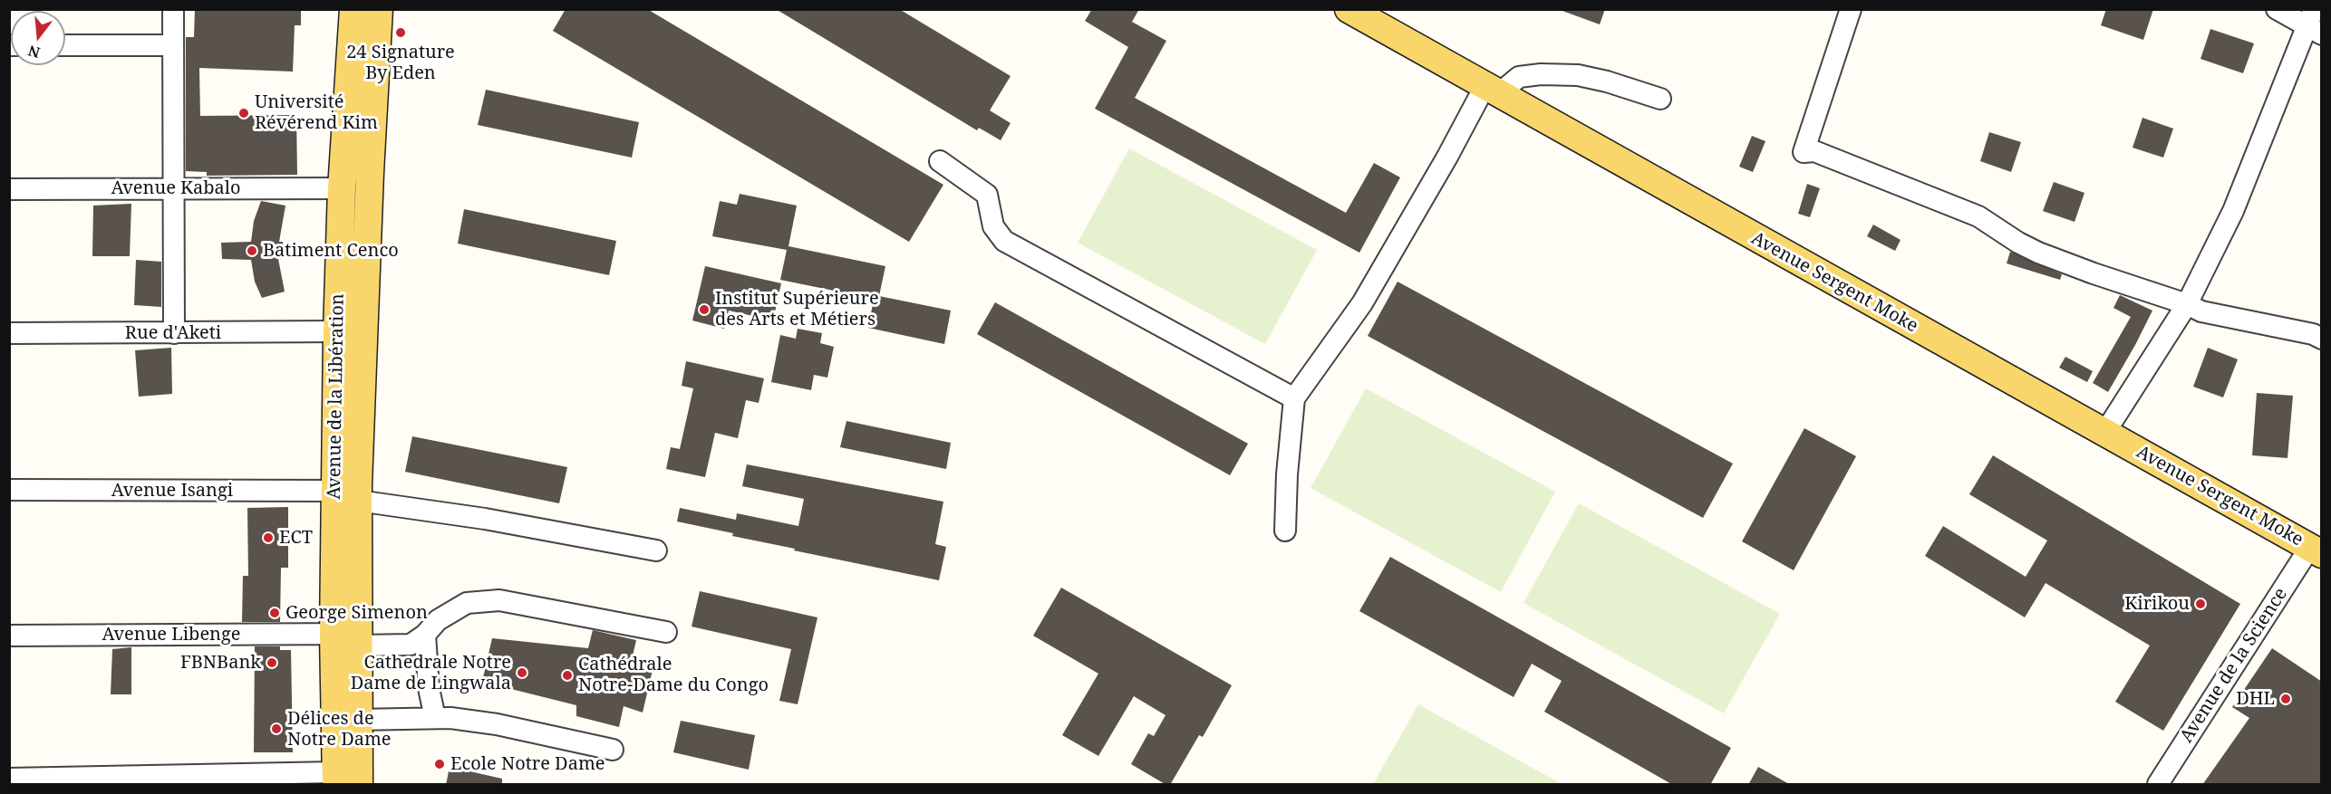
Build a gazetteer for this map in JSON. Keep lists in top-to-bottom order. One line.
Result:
{"streets":{"main road":["Avenue Sergent Moke","Avenue de la Libération"],"street":["Avenue Kabalo","Rue d'Aketi","Avenue Isangi","Avenue Libenge","Avenue de la Science"]},"crossings":[["Avenue Kabalo","Avenue de la Libération"],["Avenue Sergent Moke","Avenue de la Science"],["Rue d'Aketi","Avenue de la Libération"],["Avenue de la Libération","Avenue Isangi"],["Avenue de la Libération","Avenue Libenge"]],"places":["24 Signature By Eden","Université Révérend Kim","Batiment Cenco","Institut Supérieure des Arts et Métiers","ECT","Kirikou","George Simenon","FBNBank","Cathedrale Notre Dame de Lingwala","Cathédrale Notre-Dame du Congo","DHL","Délices de Notre Dame","Ecole Notre Dame"],"north":"bottom"}
